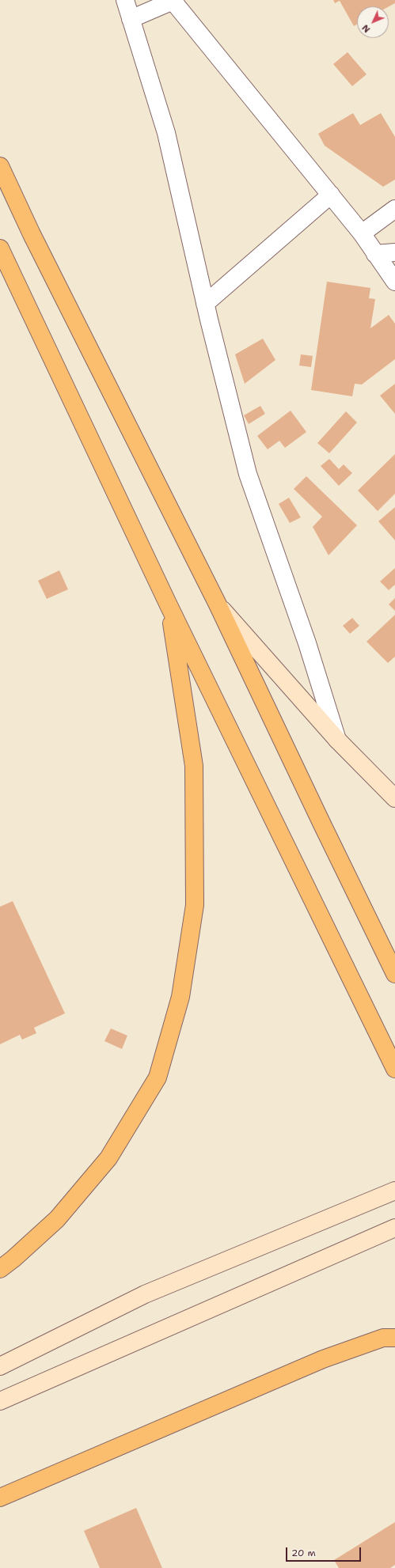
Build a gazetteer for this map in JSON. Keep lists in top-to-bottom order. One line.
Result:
{"scale_bar":"20 m","north":"bottom left"}
